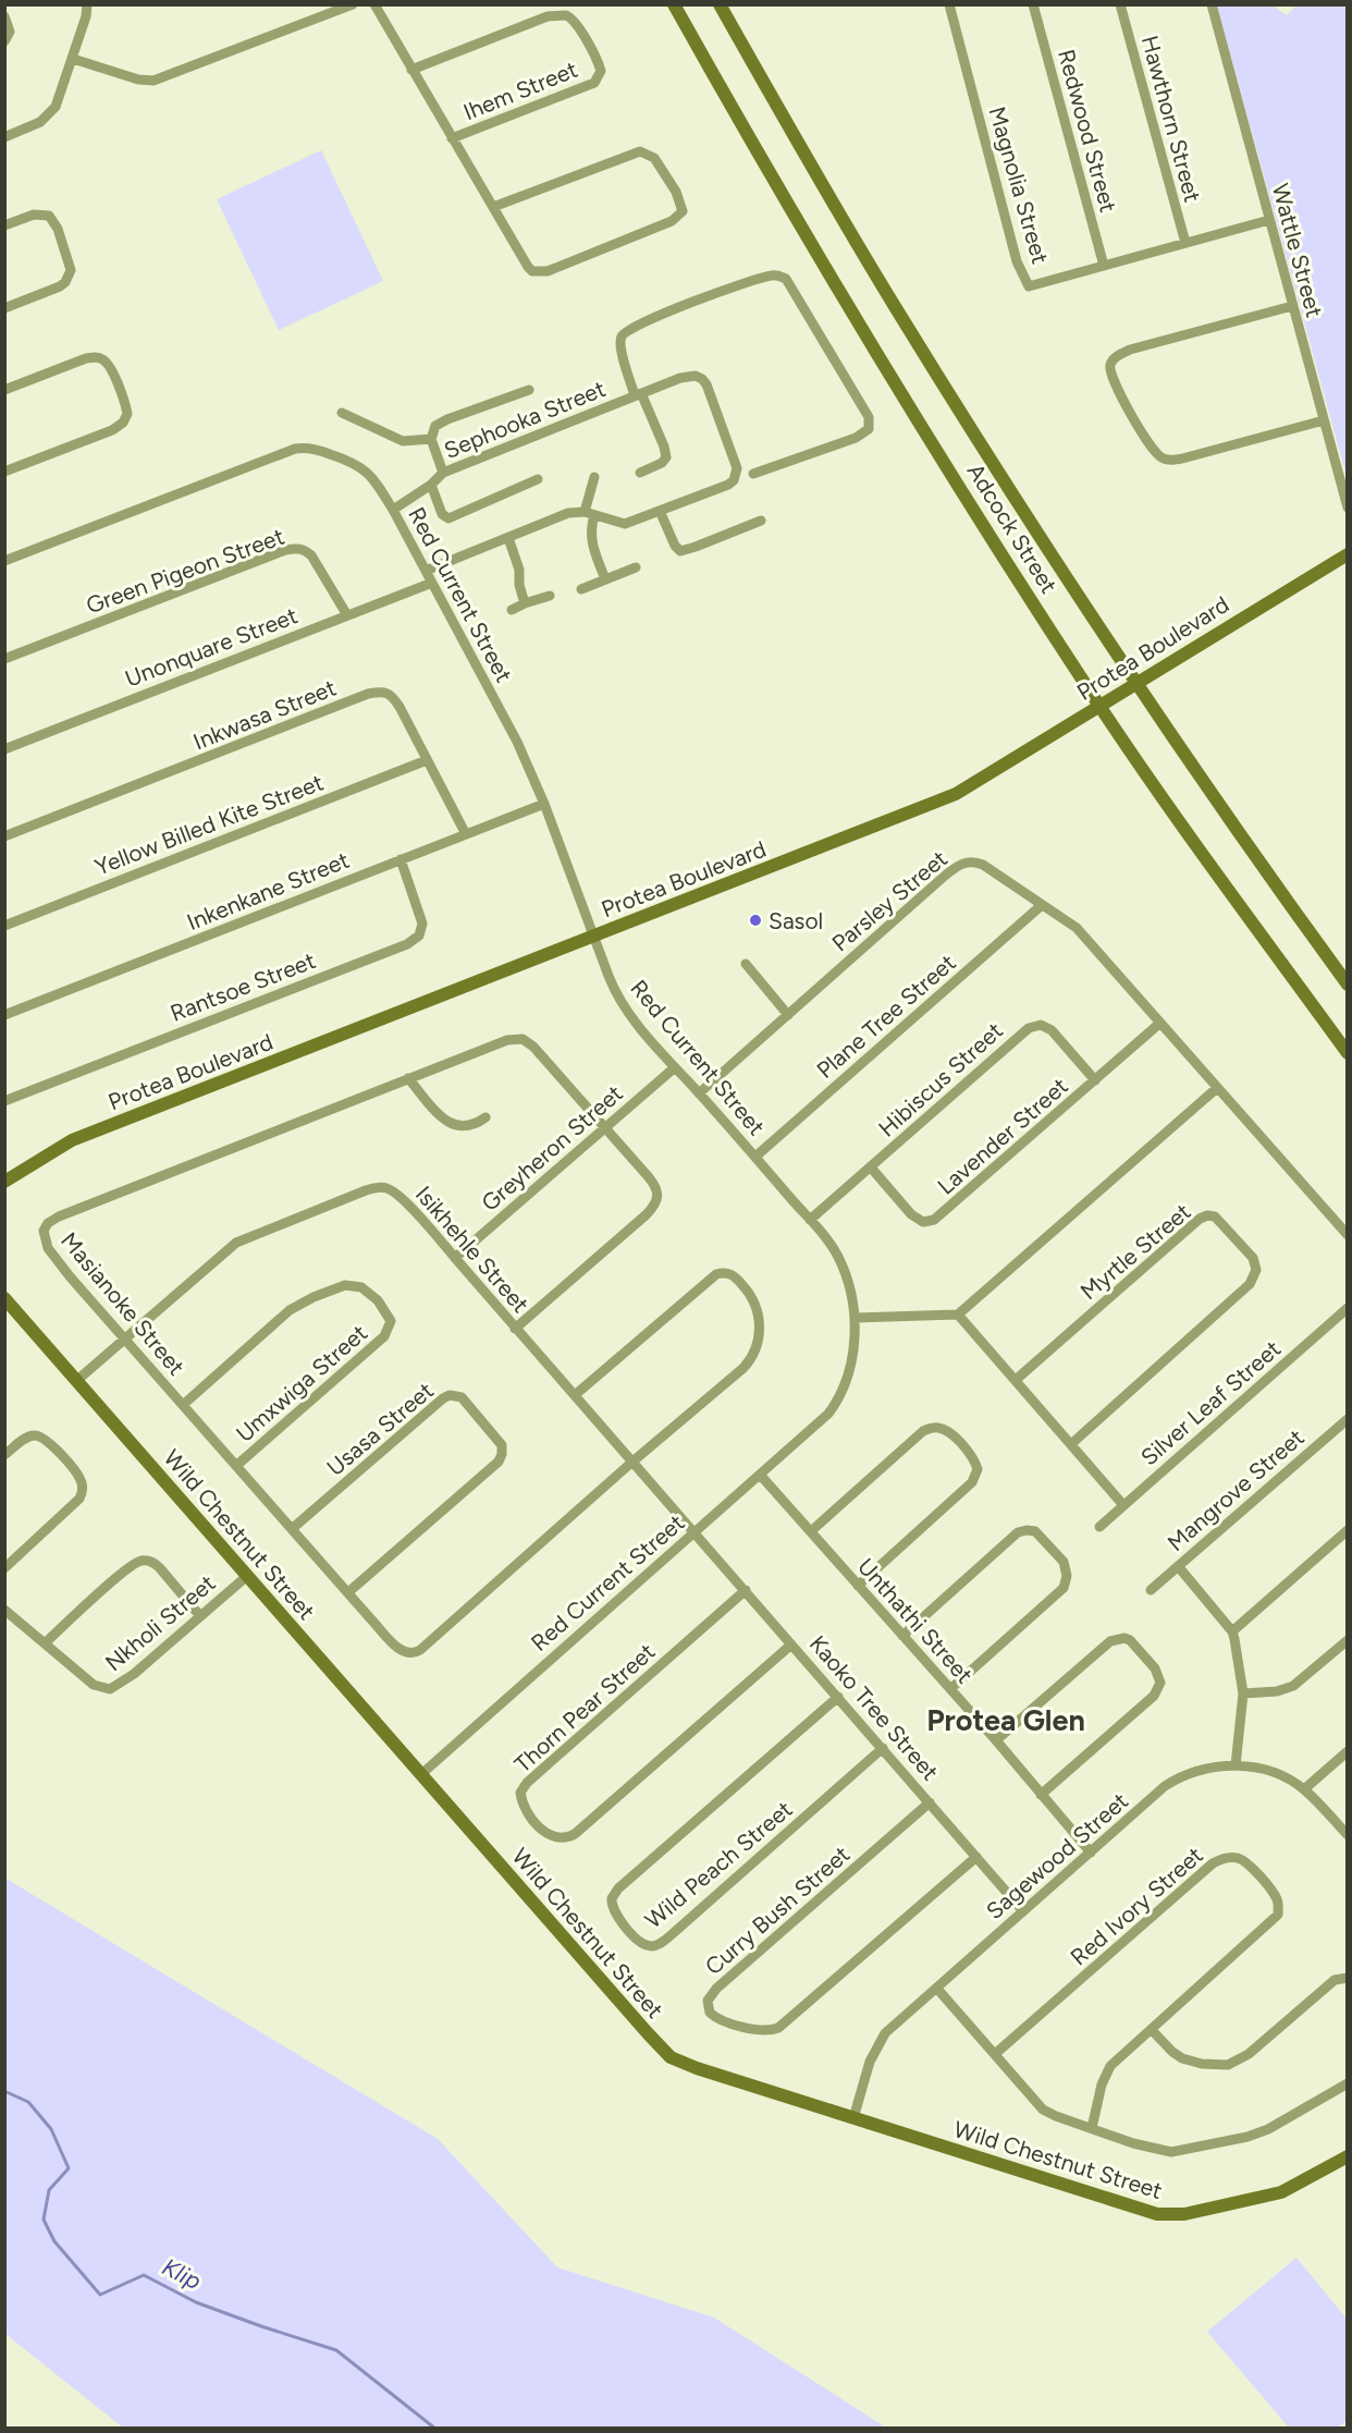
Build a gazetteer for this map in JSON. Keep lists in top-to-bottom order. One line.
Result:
{"streets":{"street":["Ihem Street","Hawthorn Street","Redwood Street","Magnolia Street","Wattle Street","Sephooka Street","Adcock Street","Green Pigeon Street","Red Current Street","Unonquare Street","Protea Boulevard","Inkwasa Street","Yellow Billed Kite Street","Inkenkane Street","Parsley Street","Rantsoe Street","Plane Tree Street","Hibiscus Street","Lavender Street","Greyheron Street","Isikhehle Street","Myrtle Street","Masianoke Street","Umxwiga Street","Silver Leaf Street","Usasa Street","Mangrove Street","Wild Chestnut Street","Unthathi Street","Nkholi Street","Thorn Pear Street","Kaoko Tree Street","Sagewood Street","Wild Peach Street","Red Ivory Street","Curry Bush Street"]},"crossings":[["Hawthorn Street","Magnolia Street"],["Redwood Street","Magnolia Street"],["Magnolia Street","Wattle Street"],["Sephooka Street","Red Current Street"],["Adcock Street","Protea Boulevard"],["Green Pigeon Street","Unonquare Street"],["Red Current Street","Unonquare Street"],["Red Current Street","Protea Boulevard"],["Red Current Street","Inkenkane Street"],["Red Current Street","Parsley Street"],["Red Current Street","Plane Tree Street"],["Red Current Street","Hibiscus Street"],["Red Current Street","Greyheron Street"],["Red Current Street","Isikhehle Street"],["Red Current Street","Wild Chestnut Street"],["Red Current Street","Unthathi Street"],["Red Current Street","Kaoko Tree Street"],["Inkwasa Street","Yellow Billed Kite Street"],["Inkwasa Street","Inkenkane Street"],["Inkenkane Street","Rantsoe Street"],["Parsley Street","Plane Tree Street"],["Parsley Street","Lavender Street"],["Hibiscus Street","Lavender Street"],["Greyheron Street","Isikhehle Street"],["Greyheron Street","Masianoke Street"],["Isikhehle Street","Masianoke Street"],["Isikhehle Street","Wild Chestnut Street"],["Isikhehle Street","Kaoko Tree Street"],["Masianoke Street","Umxwiga Street"],["Masianoke Street","Usasa Street"],["Wild Chestnut Street","Nkholi Street"],["Wild Chestnut Street","Sagewood Street"],["Unthathi Street","Sagewood Street"],["Thorn Pear Street","Kaoko Tree Street"],["Kaoko Tree Street","Sagewood Street"],["Kaoko Tree Street","Wild Peach Street"],["Kaoko Tree Street","Curry Bush Street"]],"districts":["Protea Glen"],"water":["Klip"],"places":["Sasol"]}
